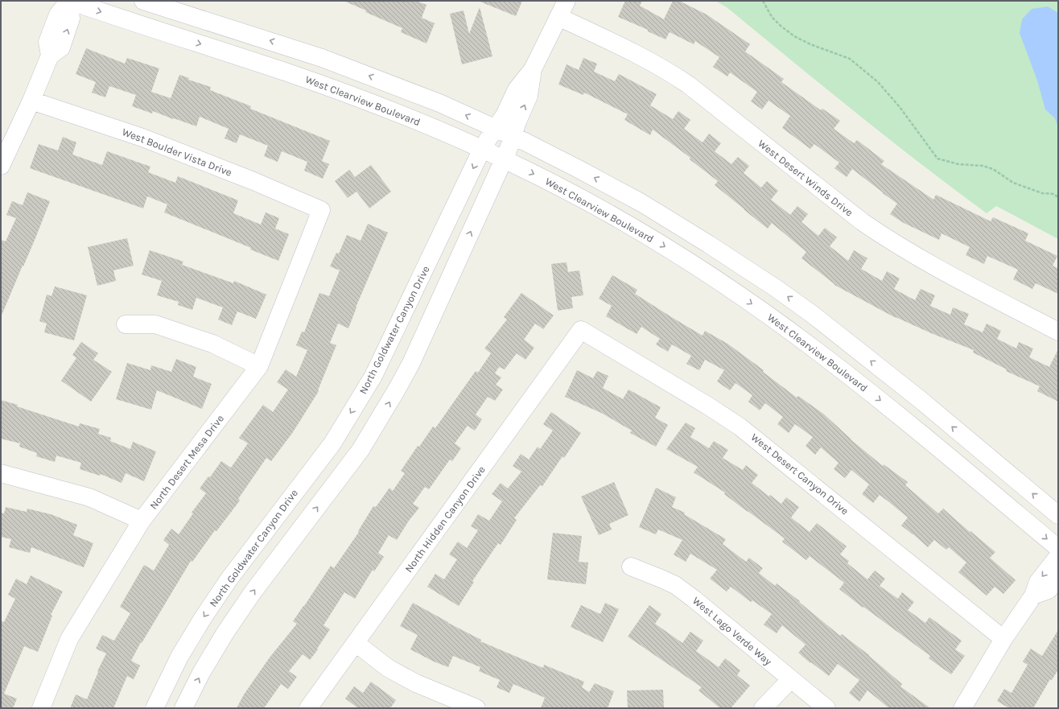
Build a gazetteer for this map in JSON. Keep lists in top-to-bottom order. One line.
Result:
{"streets":{"street":["West Clearview Boulevard","West Boulder Vista Drive","West Desert Winds Drive","North Goldwater Canyon Drive","North Desert Mesa Drive","West Desert Canyon Drive","North Hidden Canyon Drive","West Lago Verde Way"]},"crossings":[["West Clearview Boulevard","North Goldwater Canyon Drive"],["West Boulder Vista Drive","North Desert Mesa Drive"],["West Desert Winds Drive","North Goldwater Canyon Drive"],["West Desert Canyon Drive","North Hidden Canyon Drive"]]}
